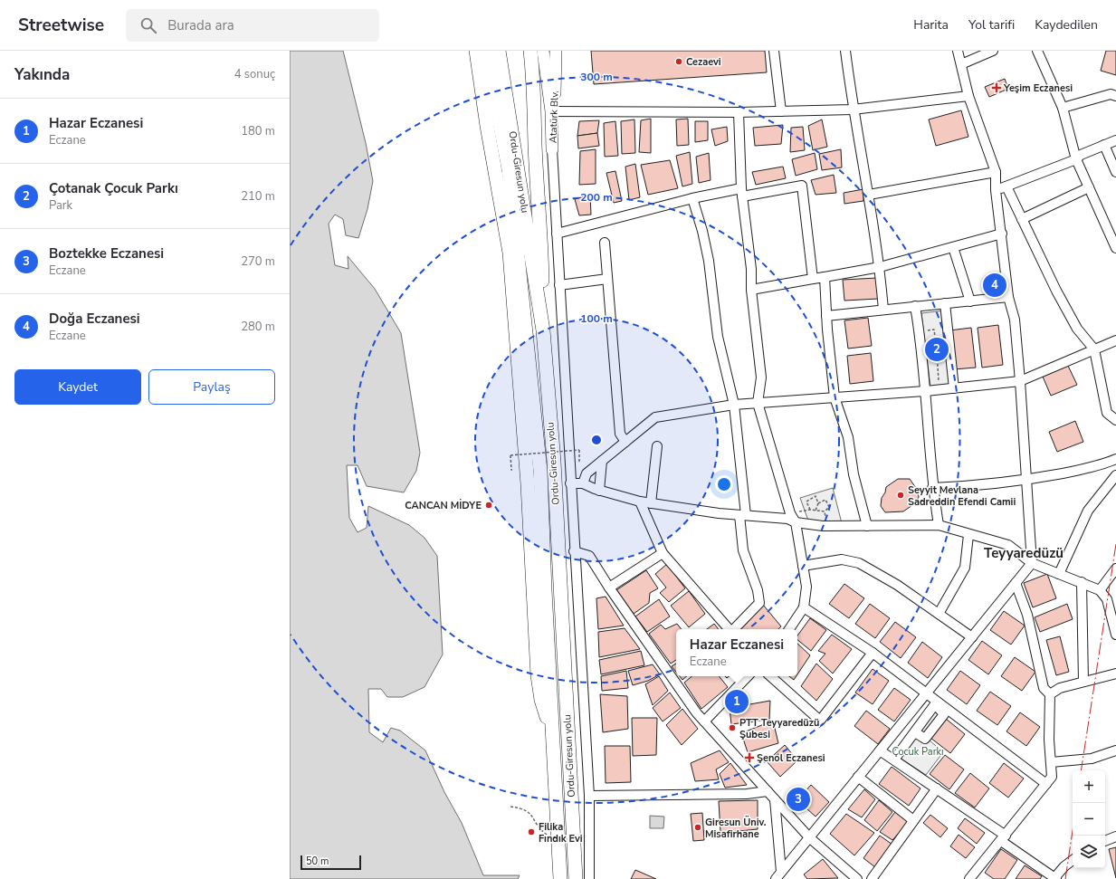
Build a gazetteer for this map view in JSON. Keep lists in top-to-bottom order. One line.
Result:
{"streets":{"highway":["Ordu-Giresun yolu"],"main road":["Atatürk Blv."]},"districts":["Teyyaredüzü"],"parks":["Çocuk Parkı"],"places":{"other":["Cezaevi","Seyyit Mevlana Sadreddin Efendi Camii","CANCAN MİDYE","PTT Teyyaredüzü Şubesi","Giresun Üniv. Misafirhane","Filika Fındık Evi"],"health":["Yeşim Eczanesi","Şenol Eczanesi"]},"scale_bar":"50 m","page":{"header":"Streetwise","search":"Burada ara","nav":["Harita","Yol tarifi","Kaydedilen"],"heading":["Yakında","4 sonuç"],"list":[{"mark":"1","name":"Hazar Eczanesi","note":"Eczane","value":"180 m"},{"mark":"2","name":"Çotanak Çocuk Parkı","note":"Park","value":"210 m"},{"mark":"3","name":"Boztekke Eczanesi","note":"Eczane","value":"270 m"},{"mark":"4","name":"Doğa Eczanesi","note":"Eczane","value":"280 m"}],"pins":["4","2","1","3"],"buttons":["Kaydet","Paylaş"],"popup":["Hazar Eczanesi","Eczane"],"map_buttons":["+","−"],"scale":"50 m"},"rings":["300 m","200 m","100 m"]}
